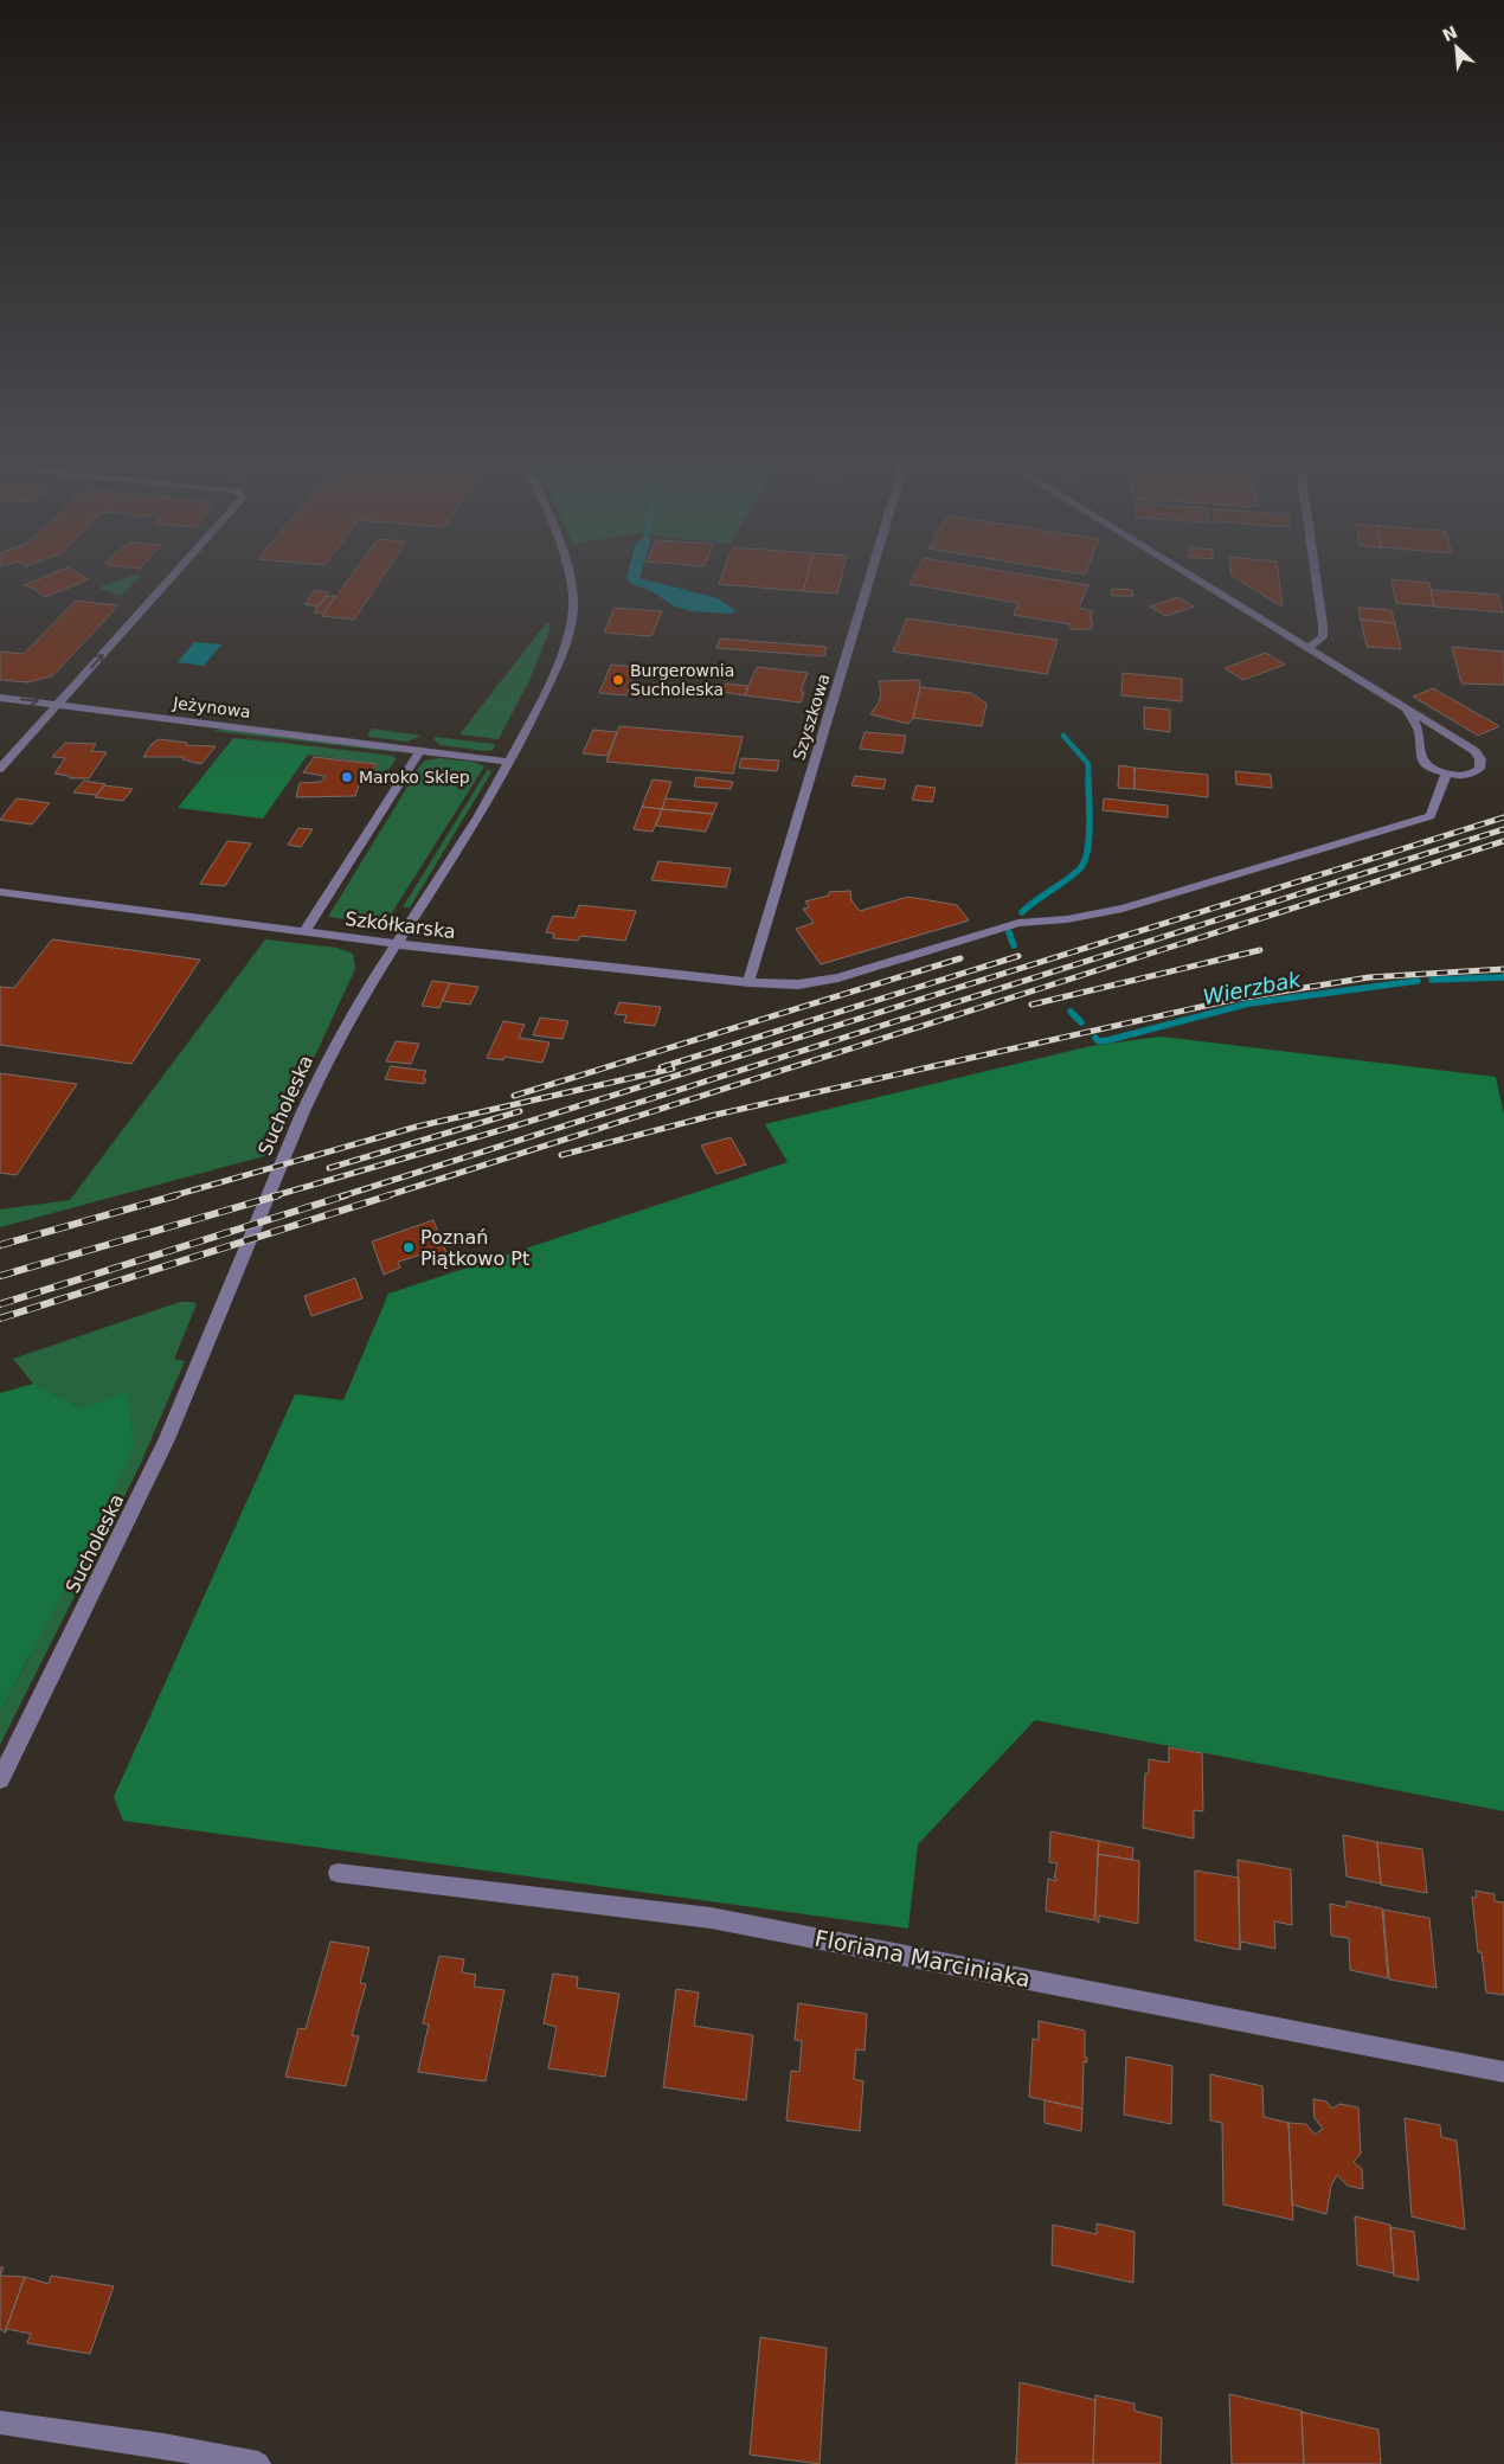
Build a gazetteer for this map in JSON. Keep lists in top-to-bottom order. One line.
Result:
{"streets":{"street":["Jeżynowa","Szyszkowa","Szkółkarska","Sucholeska","Floriana Marciniaka"]},"crossings":[["Jeżynowa","Sucholeska"],["Szyszkowa","Szkółkarska"],["Szkółkarska","Sucholeska"]],"water":["Wierzbak"],"places":["Burgerownia Sucholeska","Maroko Sklep","Poznań Piątkowo Pt"],"north":"top left"}
